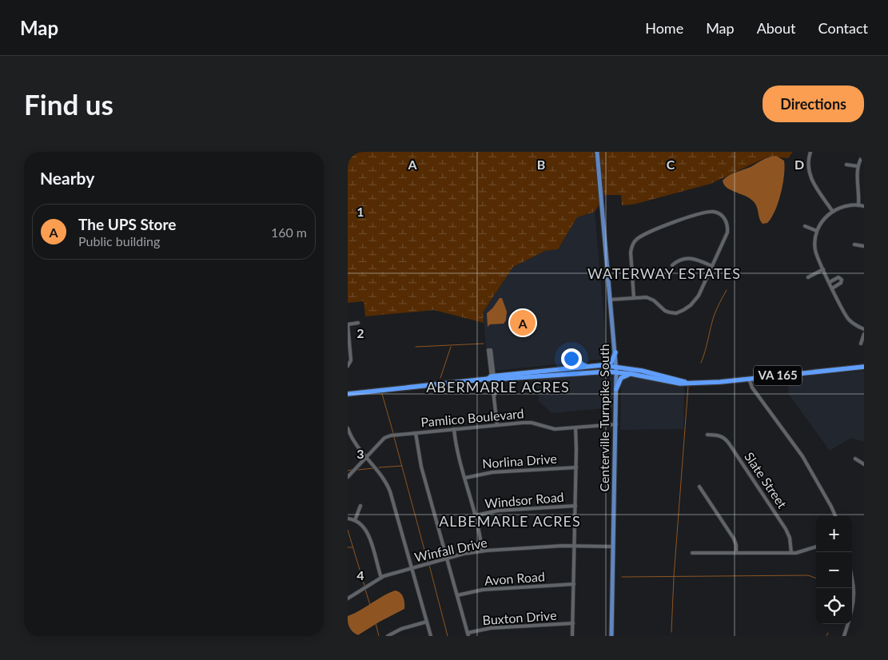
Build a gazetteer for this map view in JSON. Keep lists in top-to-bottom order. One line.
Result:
{"streets":{"highway":["VA 165"],"main road":["Centerville Turnpike South"],"street":["Pamlico Boulevard","Norlina Drive","Slate Street","Windsor Road","Winfall Drive","Avon Road","Buxton Drive"]},"crossings":[["VA 165","Centerville Turnpike South"],["Pamlico Boulevard","Centerville Turnpike South"],["Centerville Turnpike South","Winfall Drive"]],"districts":["WATERWAY ESTATES","ABERMARLE ACRES","ALBEMARLE ACRES"],"page":{"header":"Map","nav":["Home","Map","About","Contact"],"buttons":"Directions","title":"Find us","heading":"Nearby","list":[{"mark":"A","name":"The UPS Store","note":"Public building","value":"160 m"}],"pins":"A","map_buttons":["+","−"]},"grid":{"columns":["A","B","C","D"],"rows":["1","2","3","4"]}}
